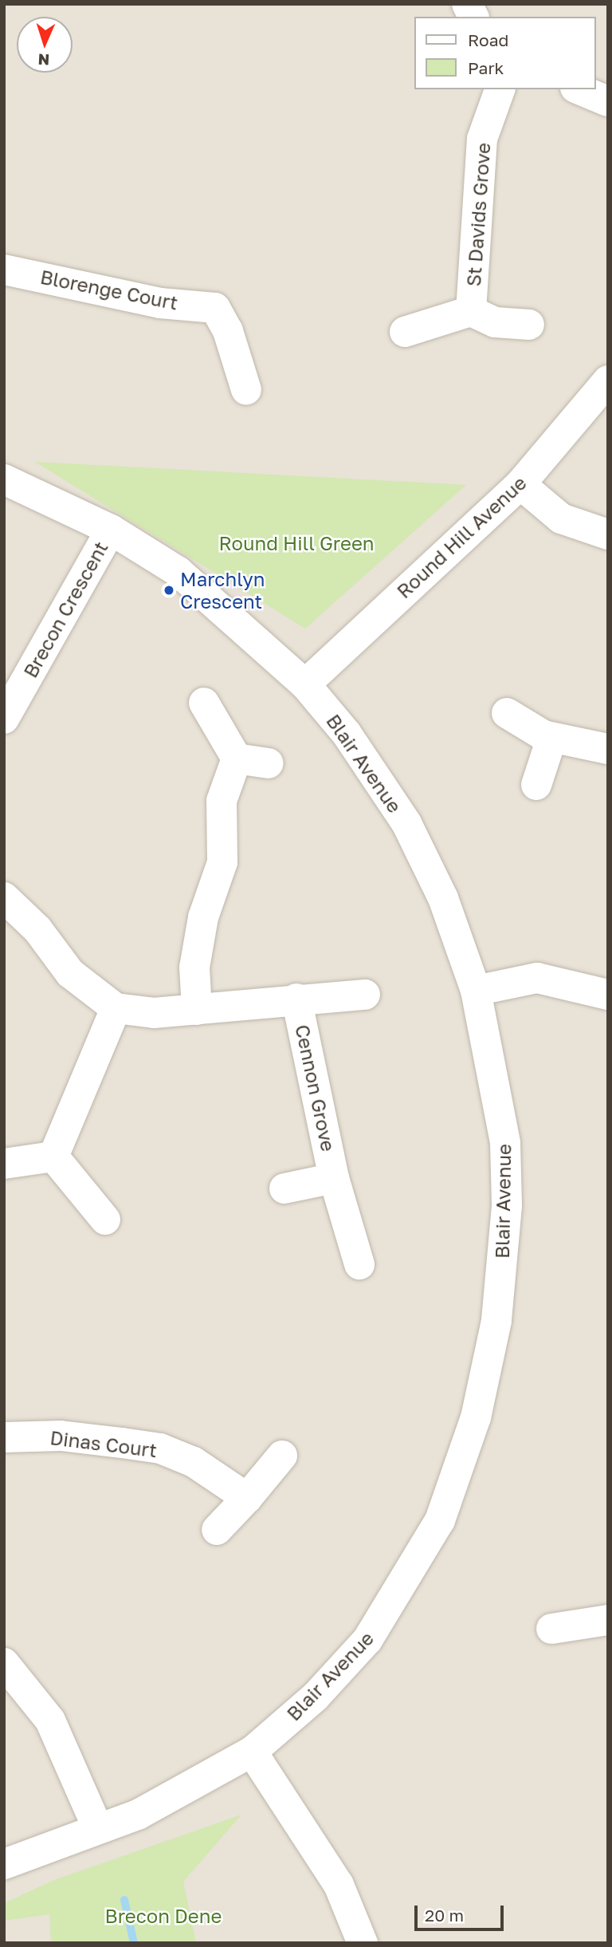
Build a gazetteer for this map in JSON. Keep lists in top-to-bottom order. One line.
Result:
{"streets":{"street":["St Davids Grove","Blorenge Court","Round Hill Avenue","Brecon Crescent","Blair Avenue","Cennon Grove","Dinas Court"]},"crossings":[["Round Hill Avenue","Blair Avenue"],["Brecon Crescent","Blair Avenue"]],"parks":["Round Hill Green","Brecon Dene"],"places":["Marchlyn Crescent"],"legend":["Road","Park"],"scale_bar":"20 m","north":"bottom"}
